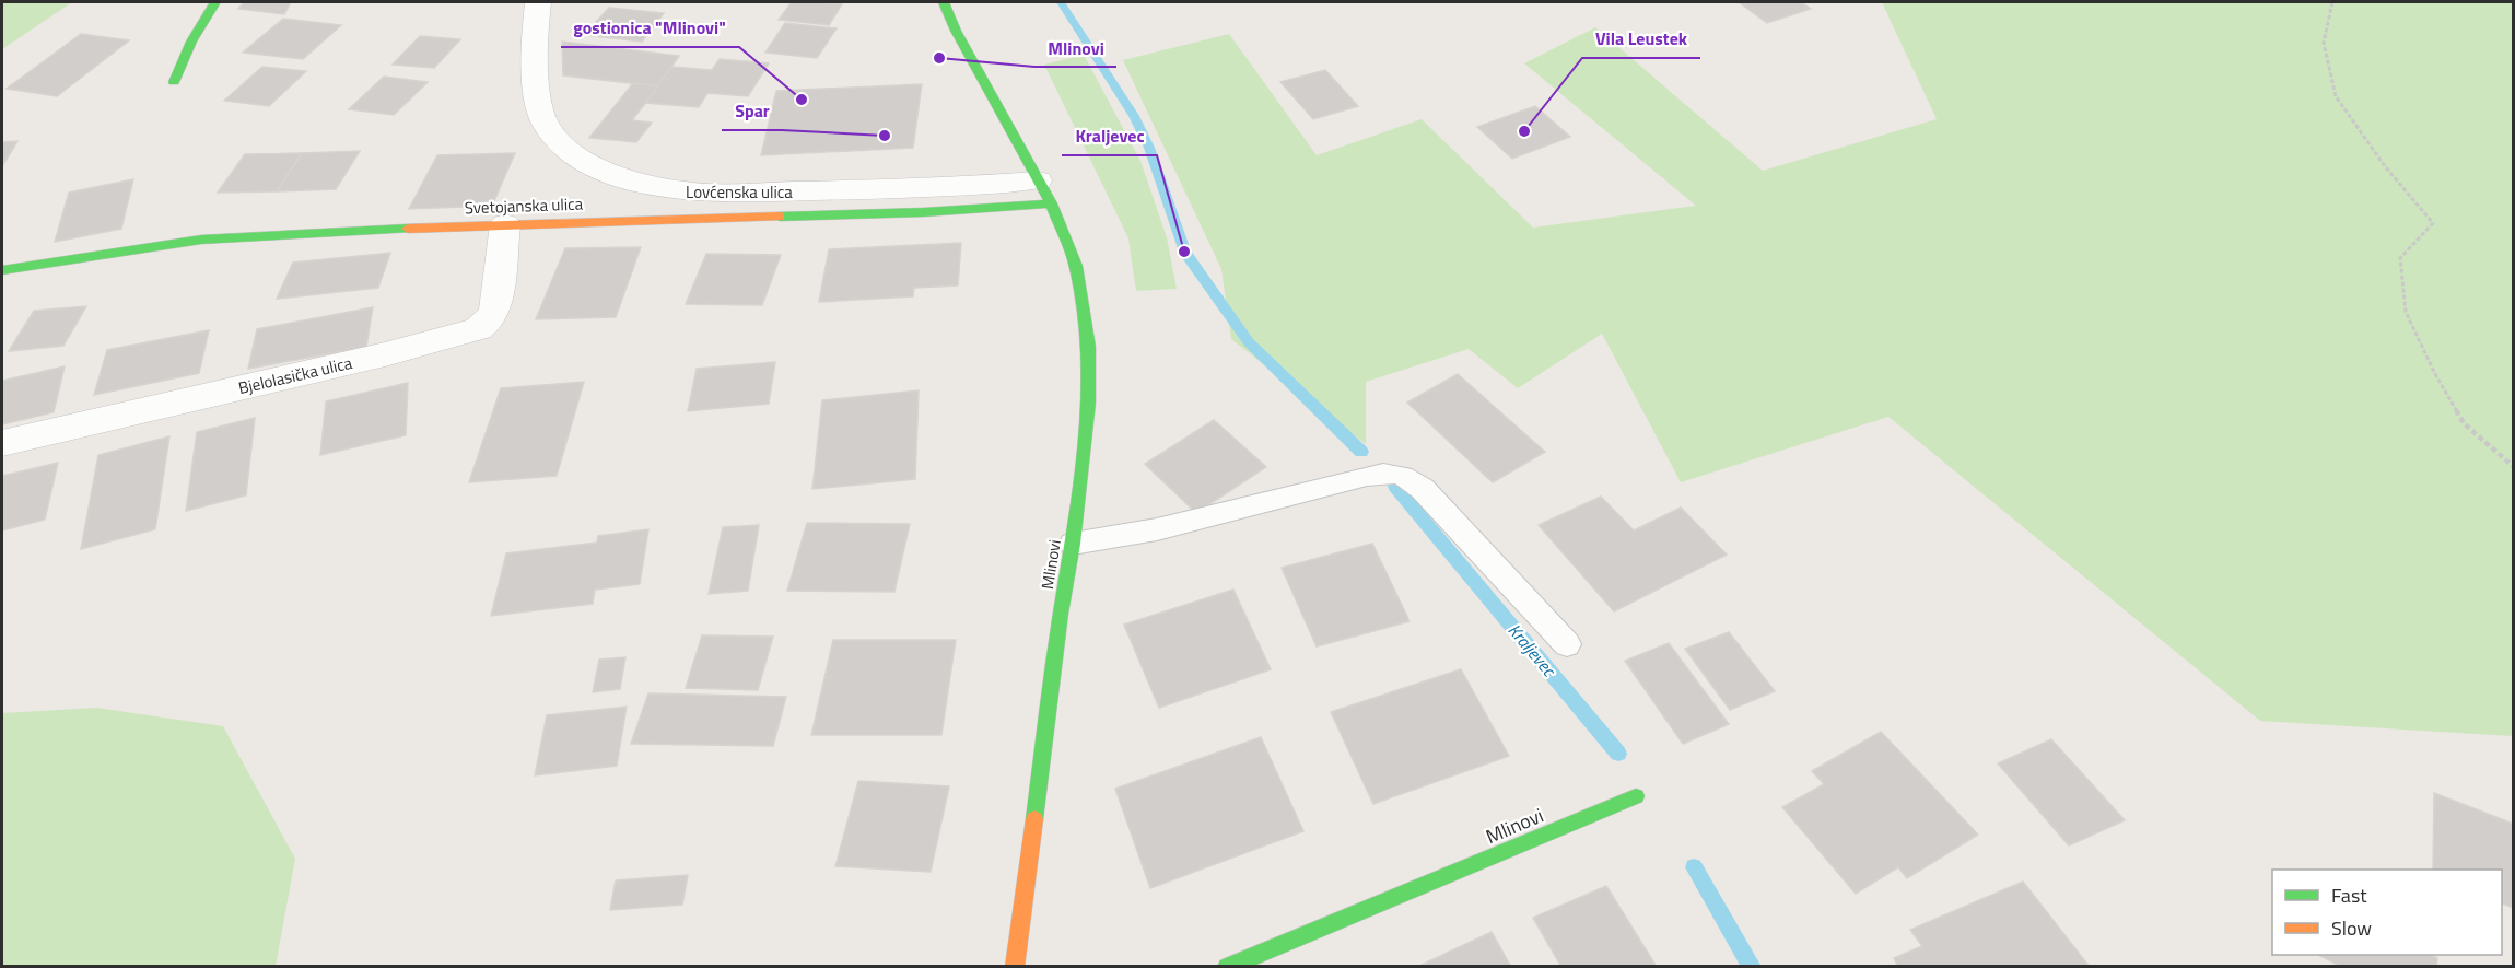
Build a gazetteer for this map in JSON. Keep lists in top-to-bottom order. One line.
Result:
{"streets":{"street":["Lovćenska ulica","Svetojanska ulica","Bjelolasička ulica","Mlinovi"]},"crossings":[["Lovćenska ulica","Svetojanska ulica"],["Lovćenska ulica","Mlinovi"],["Svetojanska ulica","Bjelolasička ulica"],["Svetojanska ulica","Mlinovi"]],"water":["Kraljevec"],"places":["Mlinovi","gostionica \"Mlinovi\"","Vila Leustek","Spar","Kraljevec"],"legend":["Fast","Slow"]}
